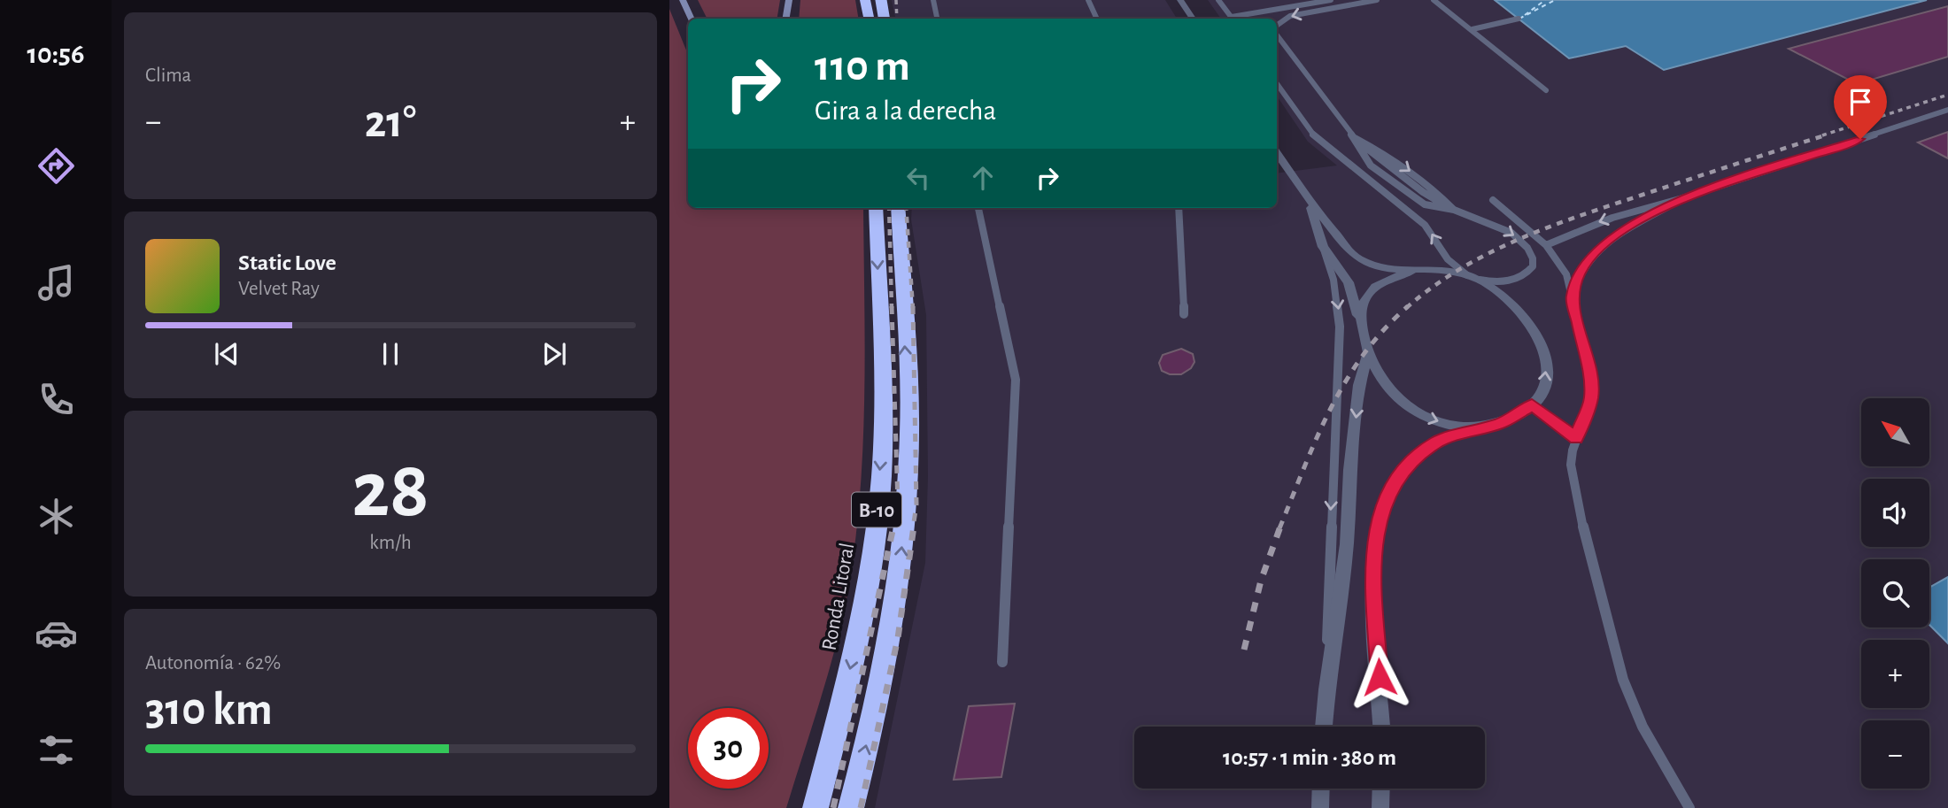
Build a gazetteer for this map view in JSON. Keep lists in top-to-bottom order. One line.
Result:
{"streets":{"highway":["B-10","Ronda Litoral"]},"north":"top left","page":{"tabs":"10:56","tile":["Clima",["28","km/h"],["Autonomía · 62%","310 km"]],"turn":["110 m","Gira a la derecha"],"heat":["−","21°","+"],"song":["Static Love","Velvet Ray"],"map_buttons":["+","−"],"limit":"30","trip":"10:57 · 1 min · 380 m"}}
